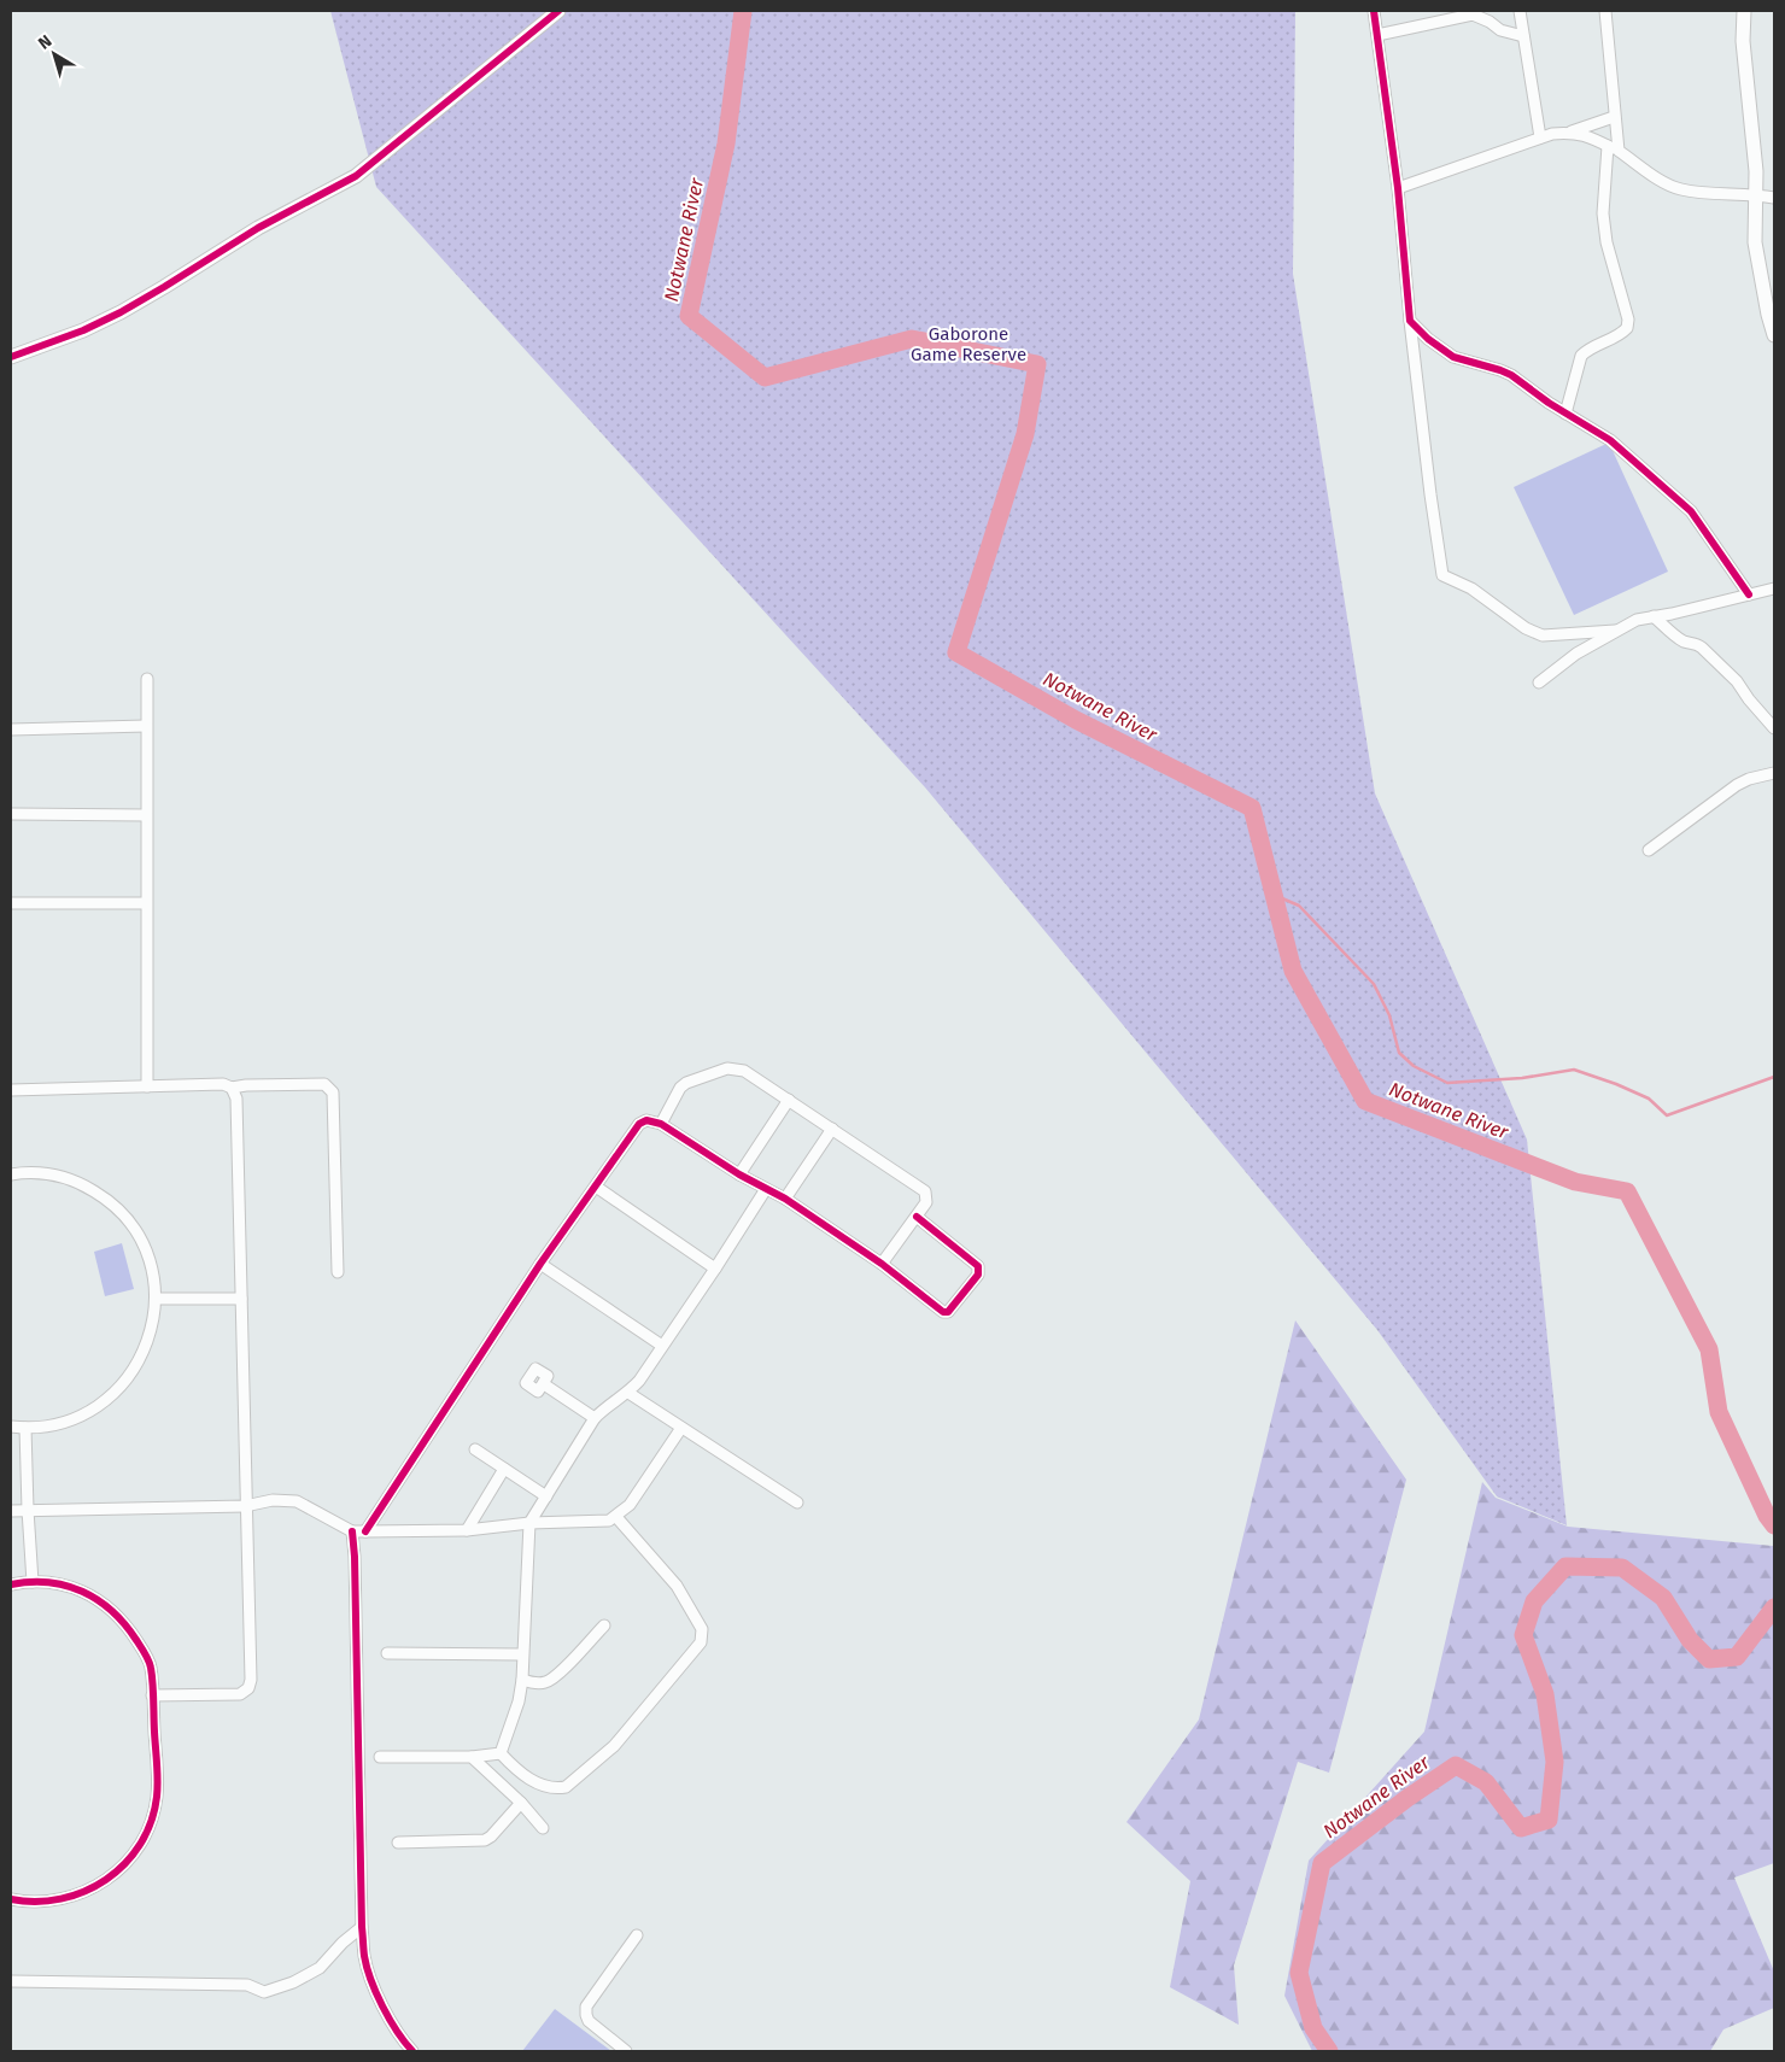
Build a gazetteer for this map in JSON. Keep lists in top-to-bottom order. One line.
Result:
{"water":["Notwane River"],"parks":["Gaborone Game Reserve"],"north":"top left"}
